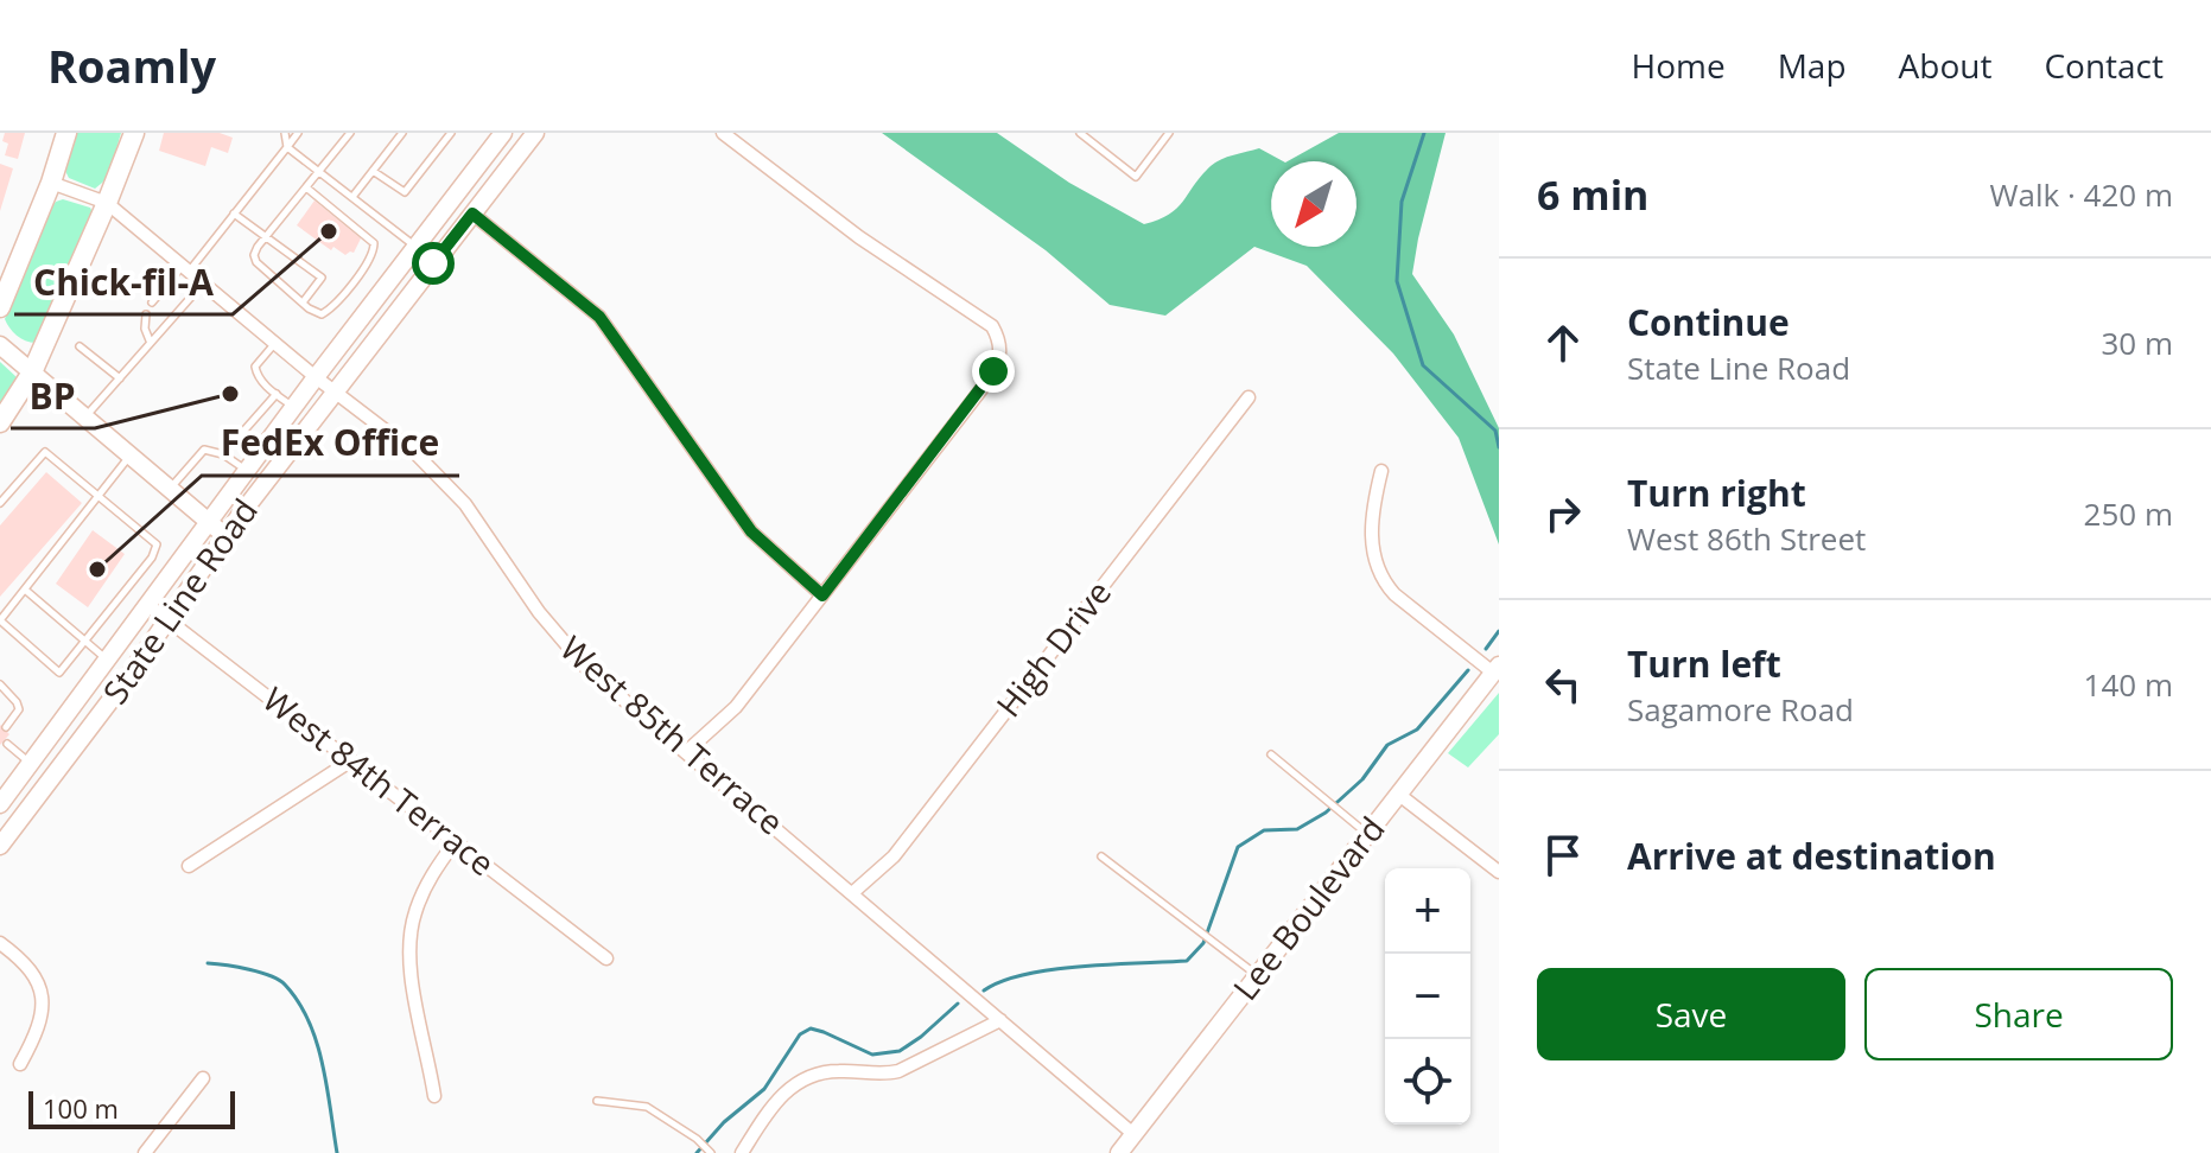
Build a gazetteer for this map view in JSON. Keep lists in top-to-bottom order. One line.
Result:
{"streets":{"main road":["State Line Road","Lee Boulevard"],"street":["High Drive","West 85th Terrace","West 84th Terrace"]},"crossings":[["State Line Road","West 85th Terrace"],["State Line Road","West 84th Terrace"],["High Drive","West 85th Terrace"],["West 85th Terrace","Lee Boulevard"]],"places":["Chick-fil-A","BP","FedEx Office"],"scale_bar":"100 m","north":"bottom left","page":{"header":"Roamly","nav":["Home","Map","About","Contact"],"heading":["6 min","Walk · 420 m"],"list":[["Continue","State Line Road","30 m"],["Turn right","West 86th Street","250 m"],["Turn left","Sagamore Road","140 m"],"Arrive at destination"],"map_buttons":["+","−"],"buttons":["Save","Share"],"scale":"100 m"}}
